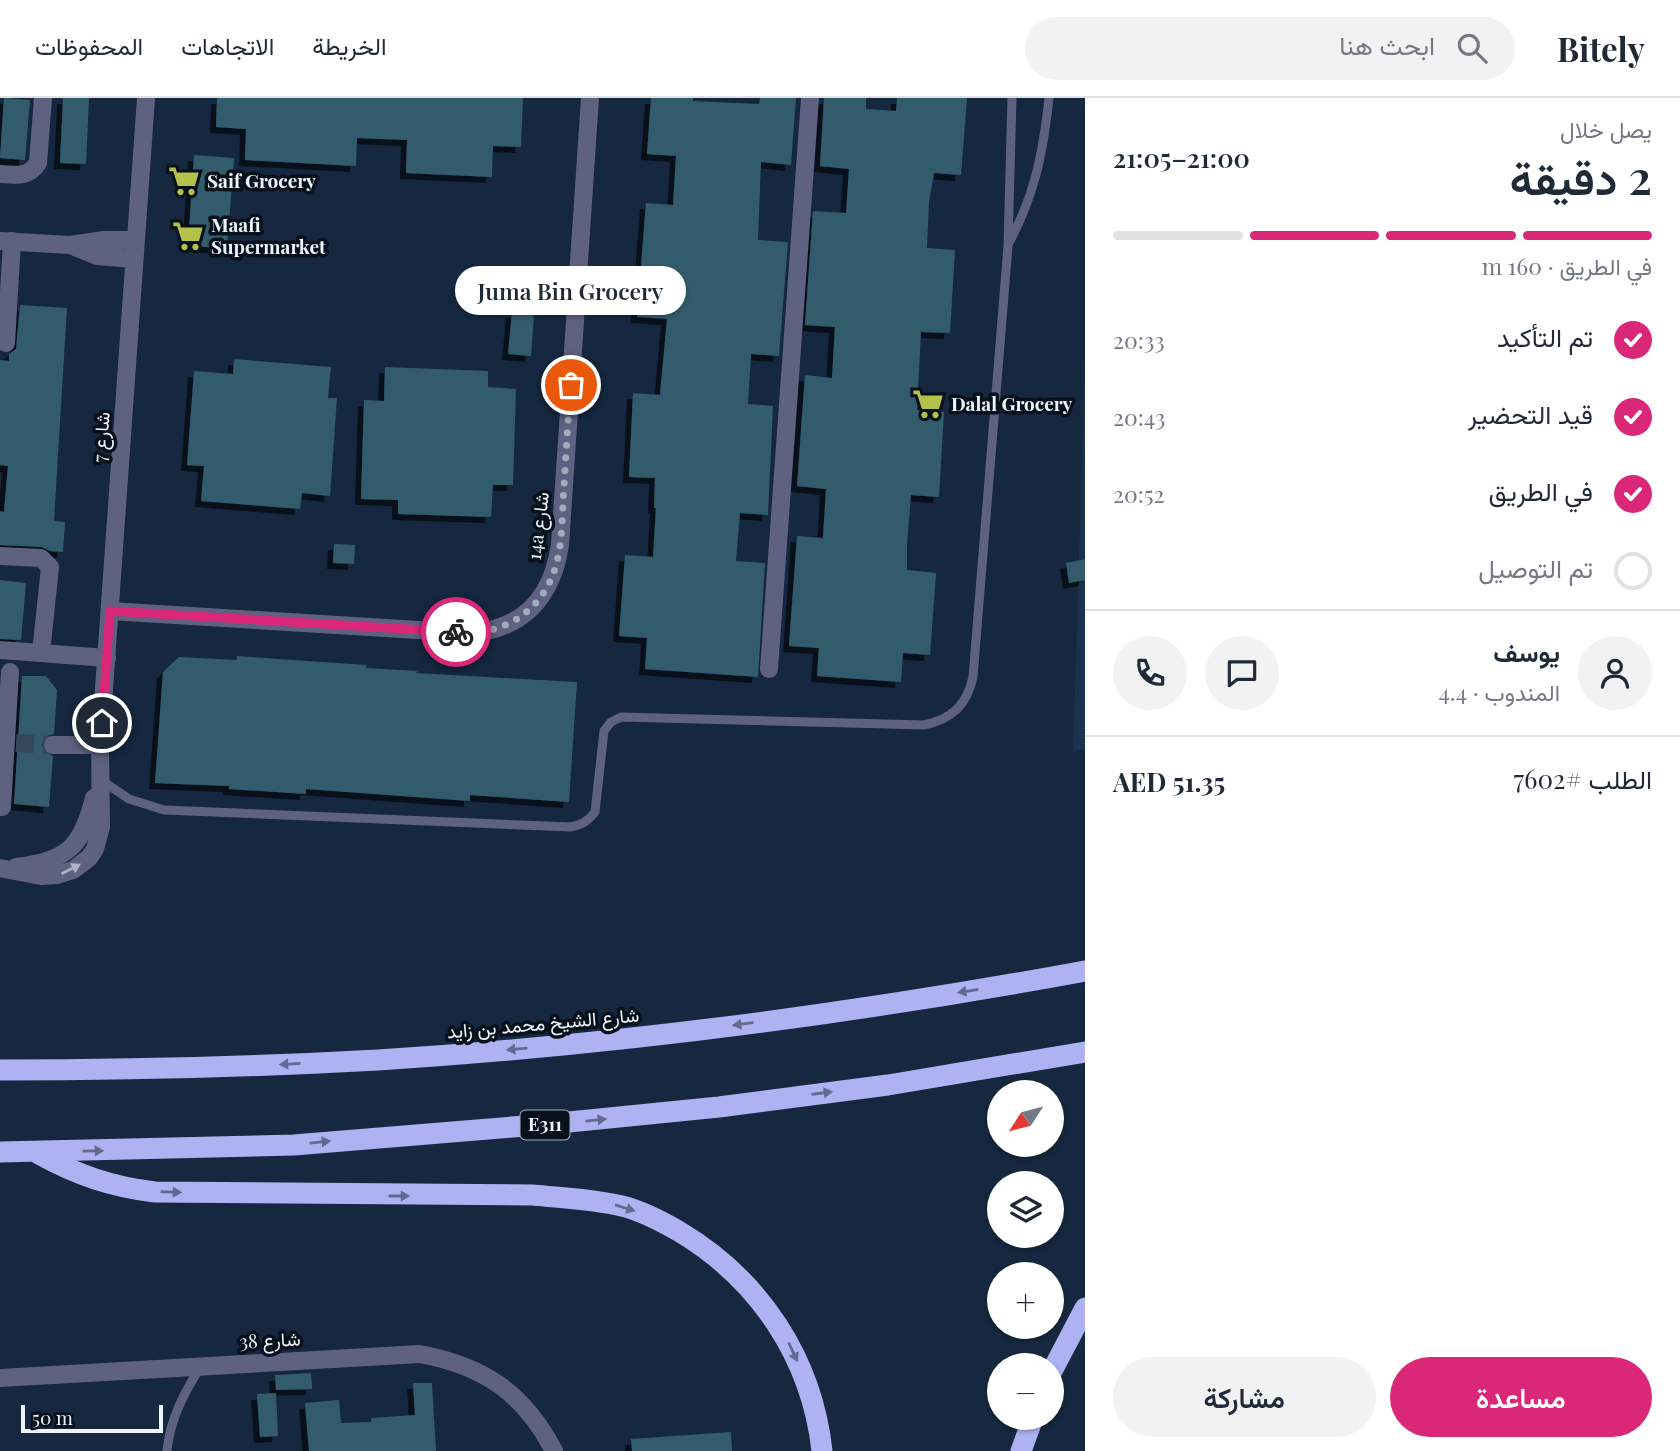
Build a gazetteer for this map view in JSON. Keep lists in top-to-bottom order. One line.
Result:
{"streets":{"highway":["شارع الشيخ محمد بن زايد","E311"],"street":["شارع 7","14a شارع","شارع 38"]},"crossings":[["شارع 7","14a شارع"]],"places":{"supermarket":["Saif Grocery","Maafi Supermarket","Dalal Grocery"],"other":["Juma Bin Grocery"]},"scale_bar":"50 m","north":"bottom left","page":{"header":"Bitely","search":"ابحث هنا","nav":["الخريطة","الاتجاهات","المحفوظات"],"heading":["2 دقيقة","يصل خلال","21:00–21:05"],"panel":["يوسف","المندوب · 4.4","الطلب #7602","AED 51.35"],"bar":"في الطريق · 160 m","bubble":"Juma Bin Grocery","list":[["تم التأكيد","20:33"],["قيد التحضير","20:43"],["في الطريق","20:52"],"تم التوصيل"],"map_buttons":["+","−"],"buttons":["مساعدة","مشاركة"],"scale":"50 m"}}
